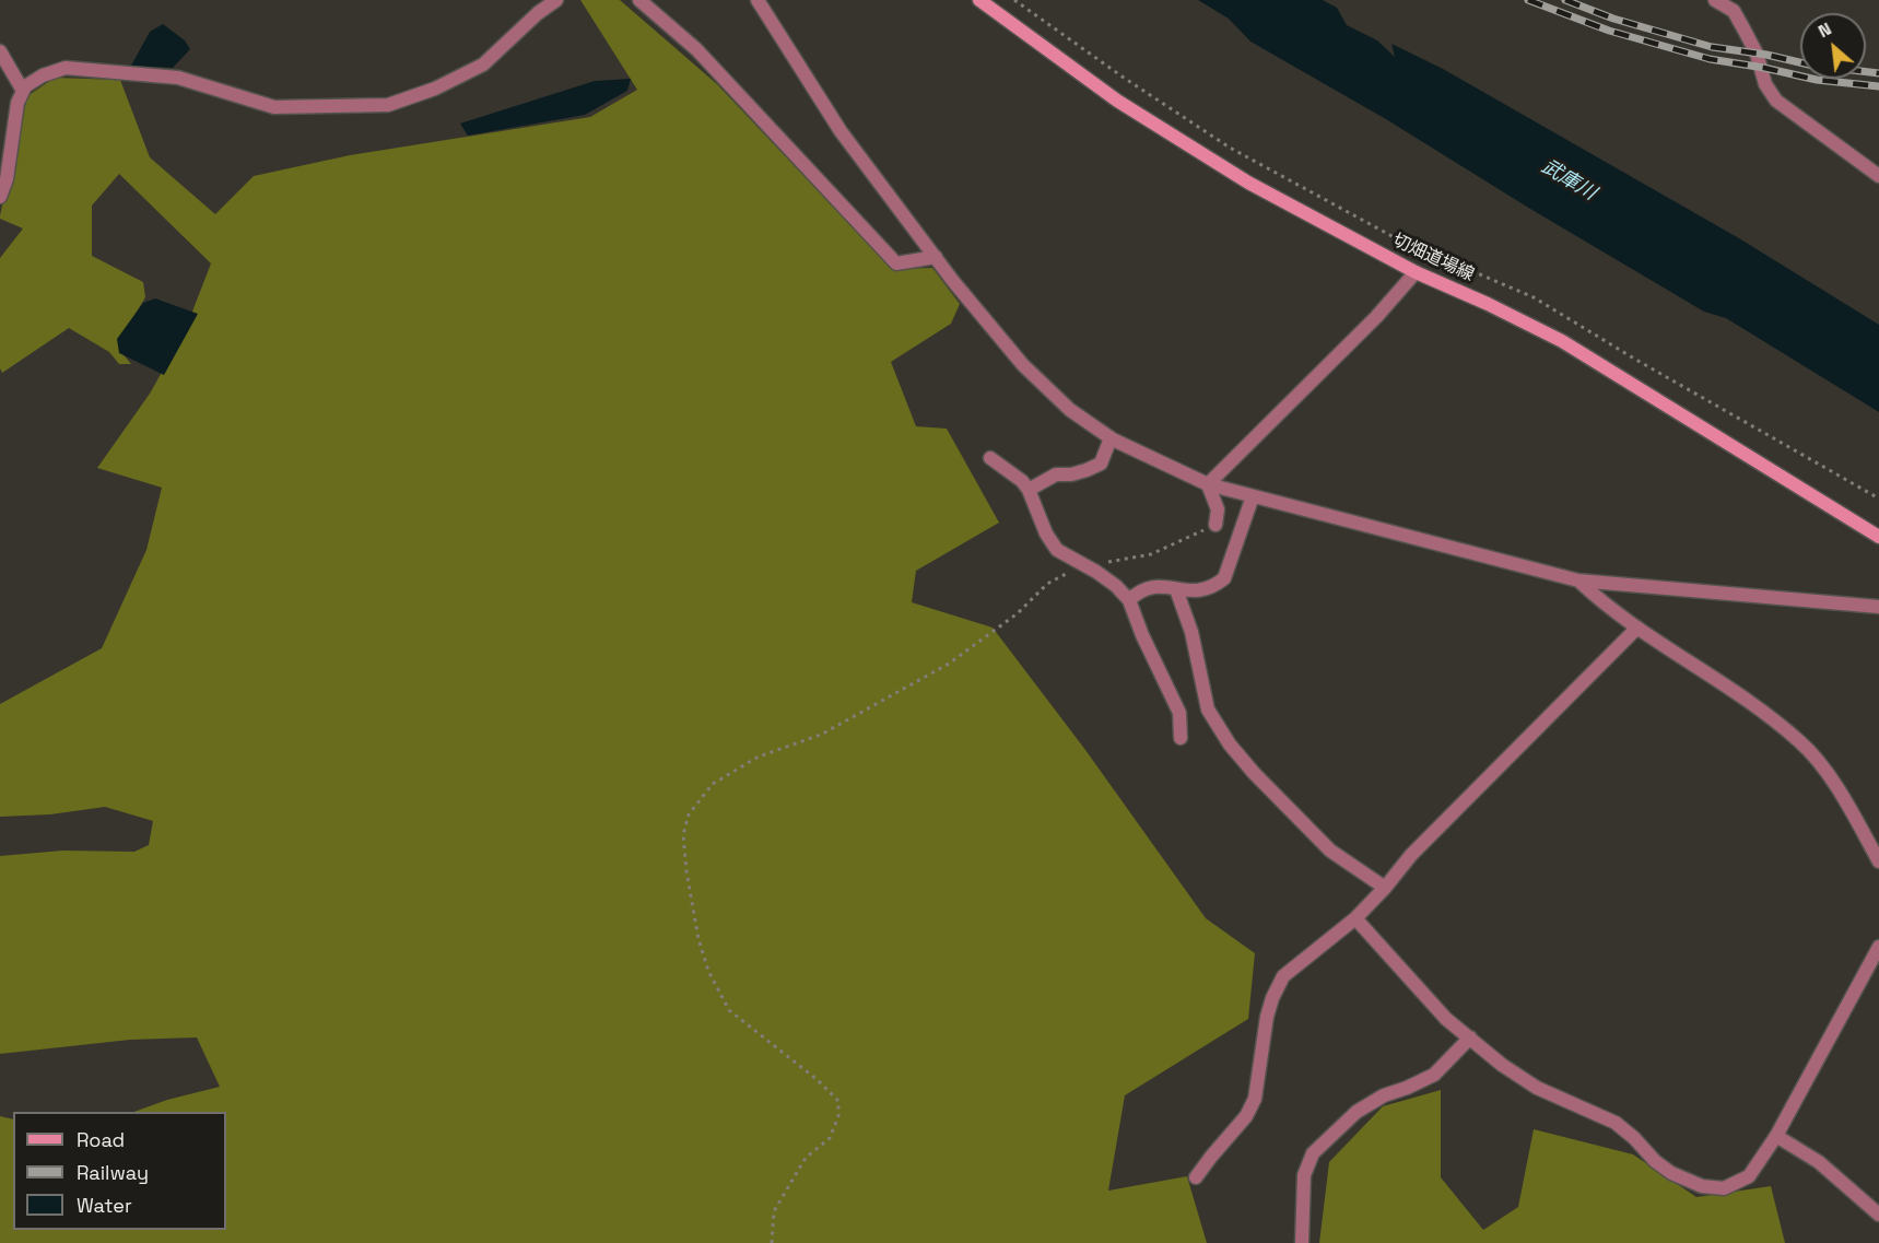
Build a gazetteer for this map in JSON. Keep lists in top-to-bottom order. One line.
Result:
{"streets":{"main road":["切畑道場線"]},"water":["武庫川"],"legend":["Road","Railway","Water"],"north":"top left"}
